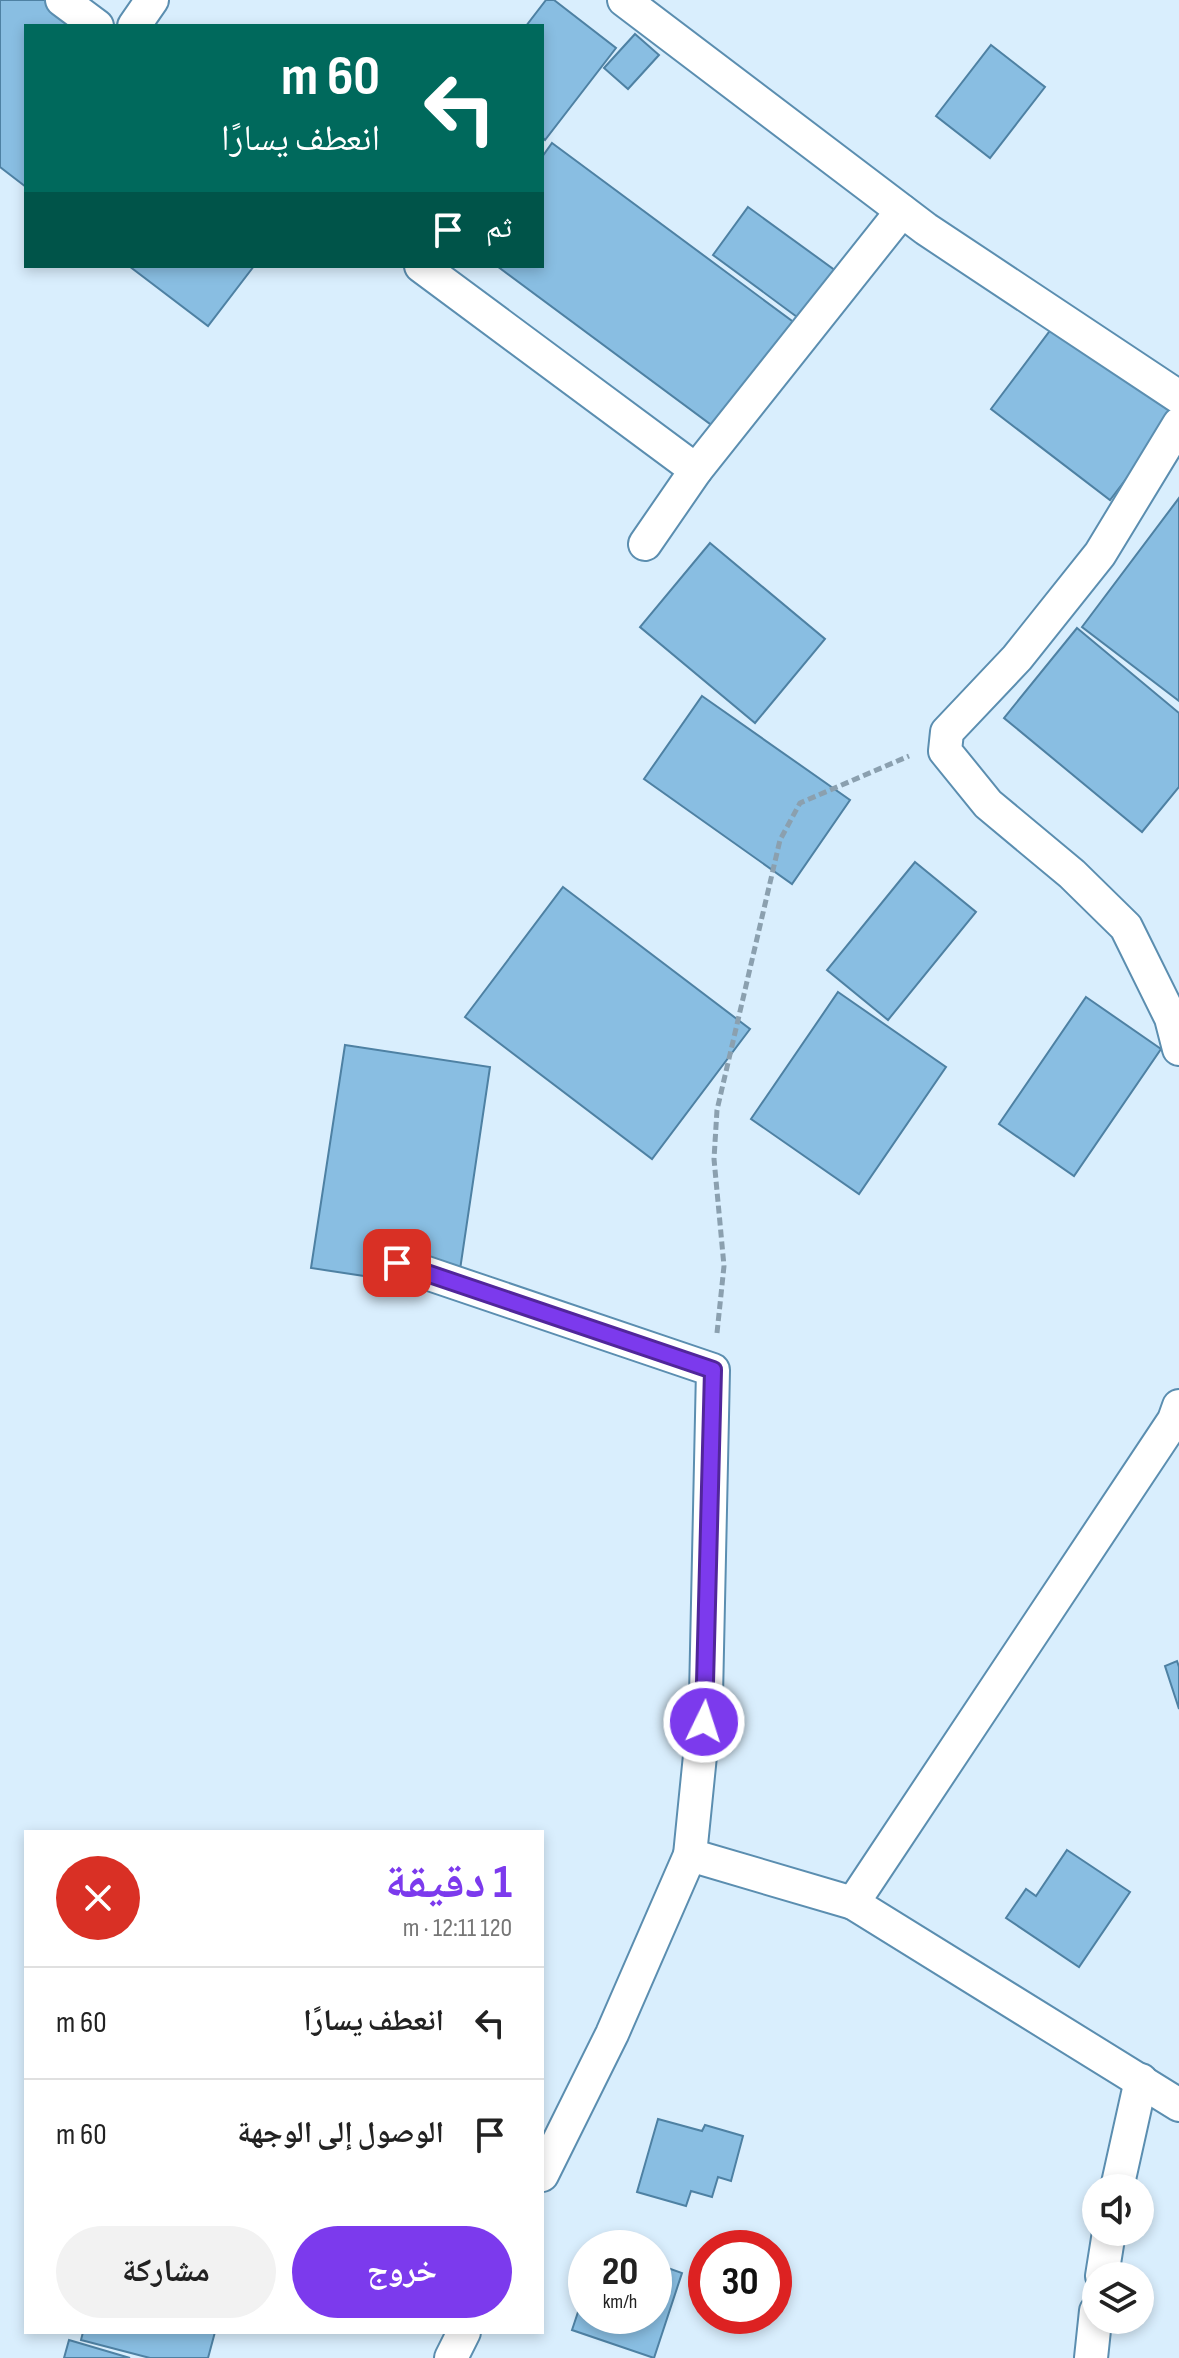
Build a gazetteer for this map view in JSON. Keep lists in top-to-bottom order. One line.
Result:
{"page":{"turn":["60 m","انعطف يسارًا"],"then":"ثم","heading":["1 دقيقة","120 m · 12:11"],"list":[{"name":"انعطف يسارًا","value":"60 m"},{"name":"الوصول إلى الوجهة","value":"60 m"}],"buttons":["خروج","مشاركة"],"speed":"20 km/h","limit":"30"}}
